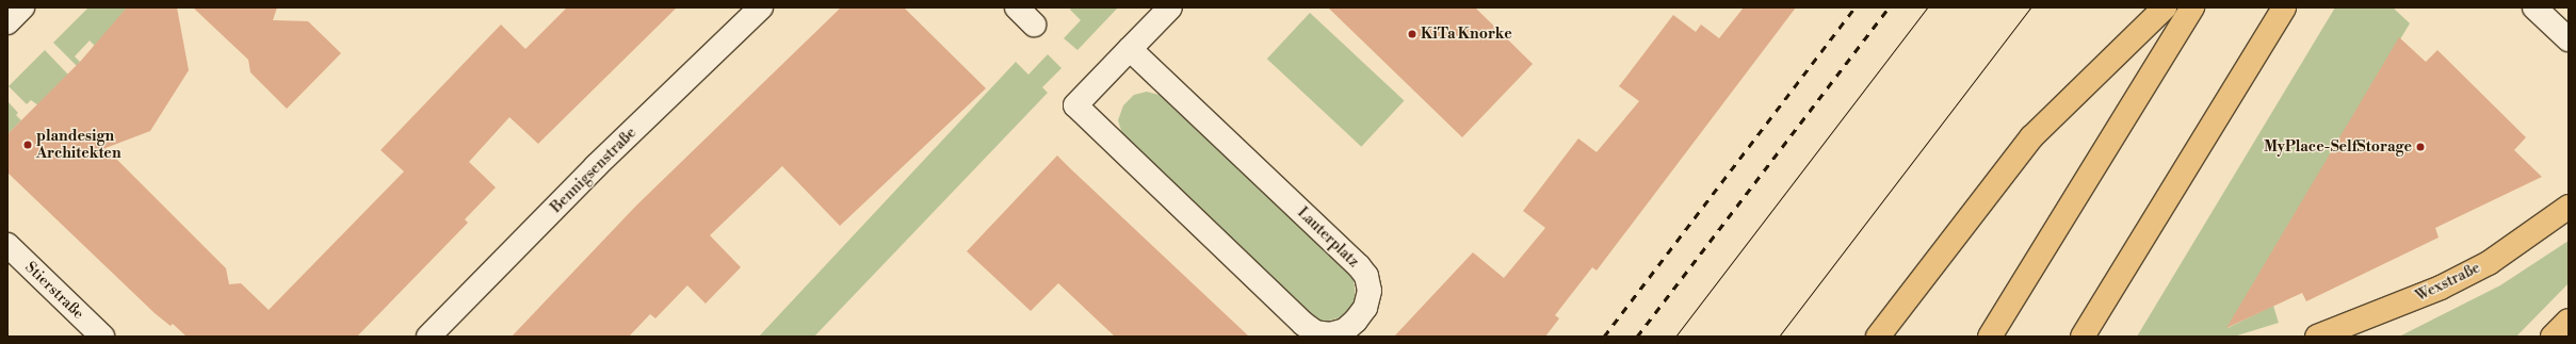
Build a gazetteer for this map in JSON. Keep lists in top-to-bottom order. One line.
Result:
{"streets":{"main road":["Wexstraße"],"street":["Bennigsenstraße","Lauterplatz","Stierstraße"]},"places":["KiTa Knorke","plandesign Architekten","MyPlace-SelfStorage"]}
